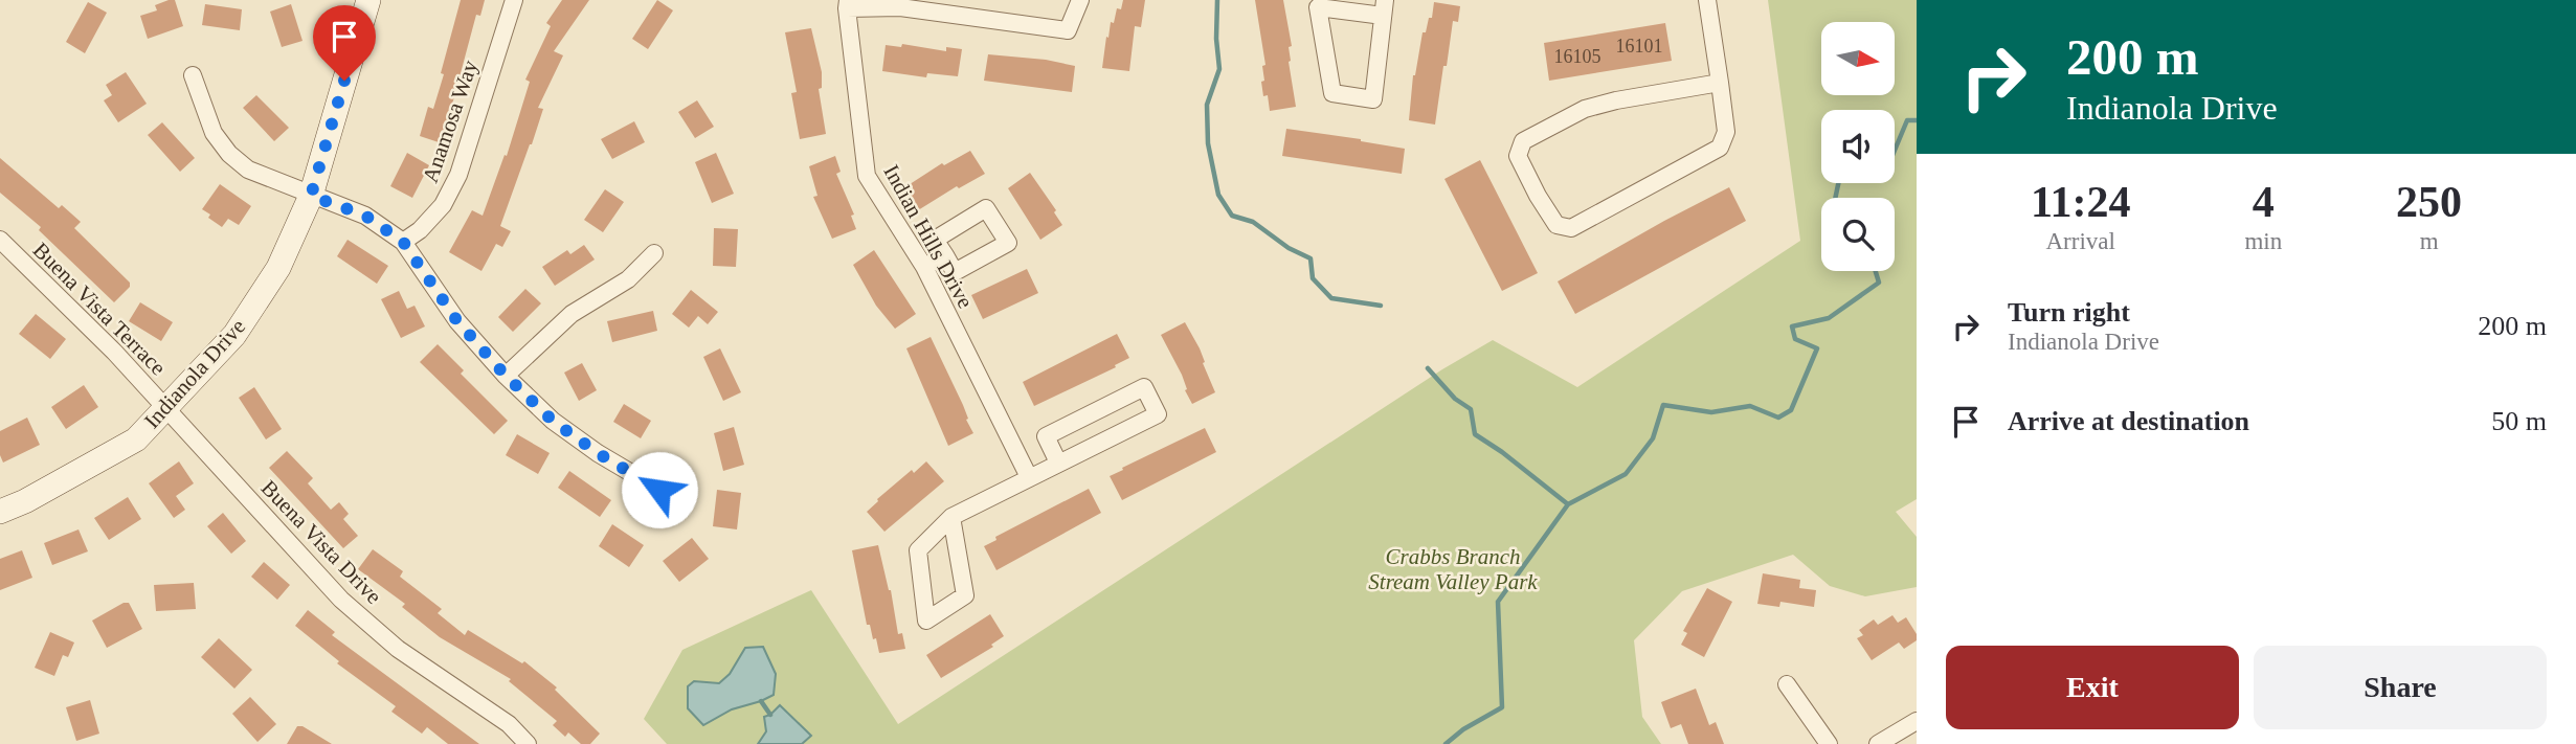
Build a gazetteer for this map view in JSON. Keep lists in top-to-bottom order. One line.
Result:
{"streets":{"street":["Anamosa Way","Indian Hills Drive","Buena Vista Terrace","Indianola Drive","Buena Vista Drive"]},"crossings":[["Buena Vista Terrace","Indianola Drive"],["Buena Vista Terrace","Buena Vista Drive"],["Indianola Drive","Buena Vista Drive"]],"parks":["Crabbs Branch Stream Valley Park"],"house_numbers":["16101","16105"],"north":"right","page":{"turn":["200 m","Indianola Drive"],"eta":["11:24","Arrival","4","min","250","m"],"list":[{"name":"Turn right","note":"Indianola Drive","value":"200 m"},{"name":"Arrive at destination","value":"50 m"}],"buttons":["Exit","Share"]}}
